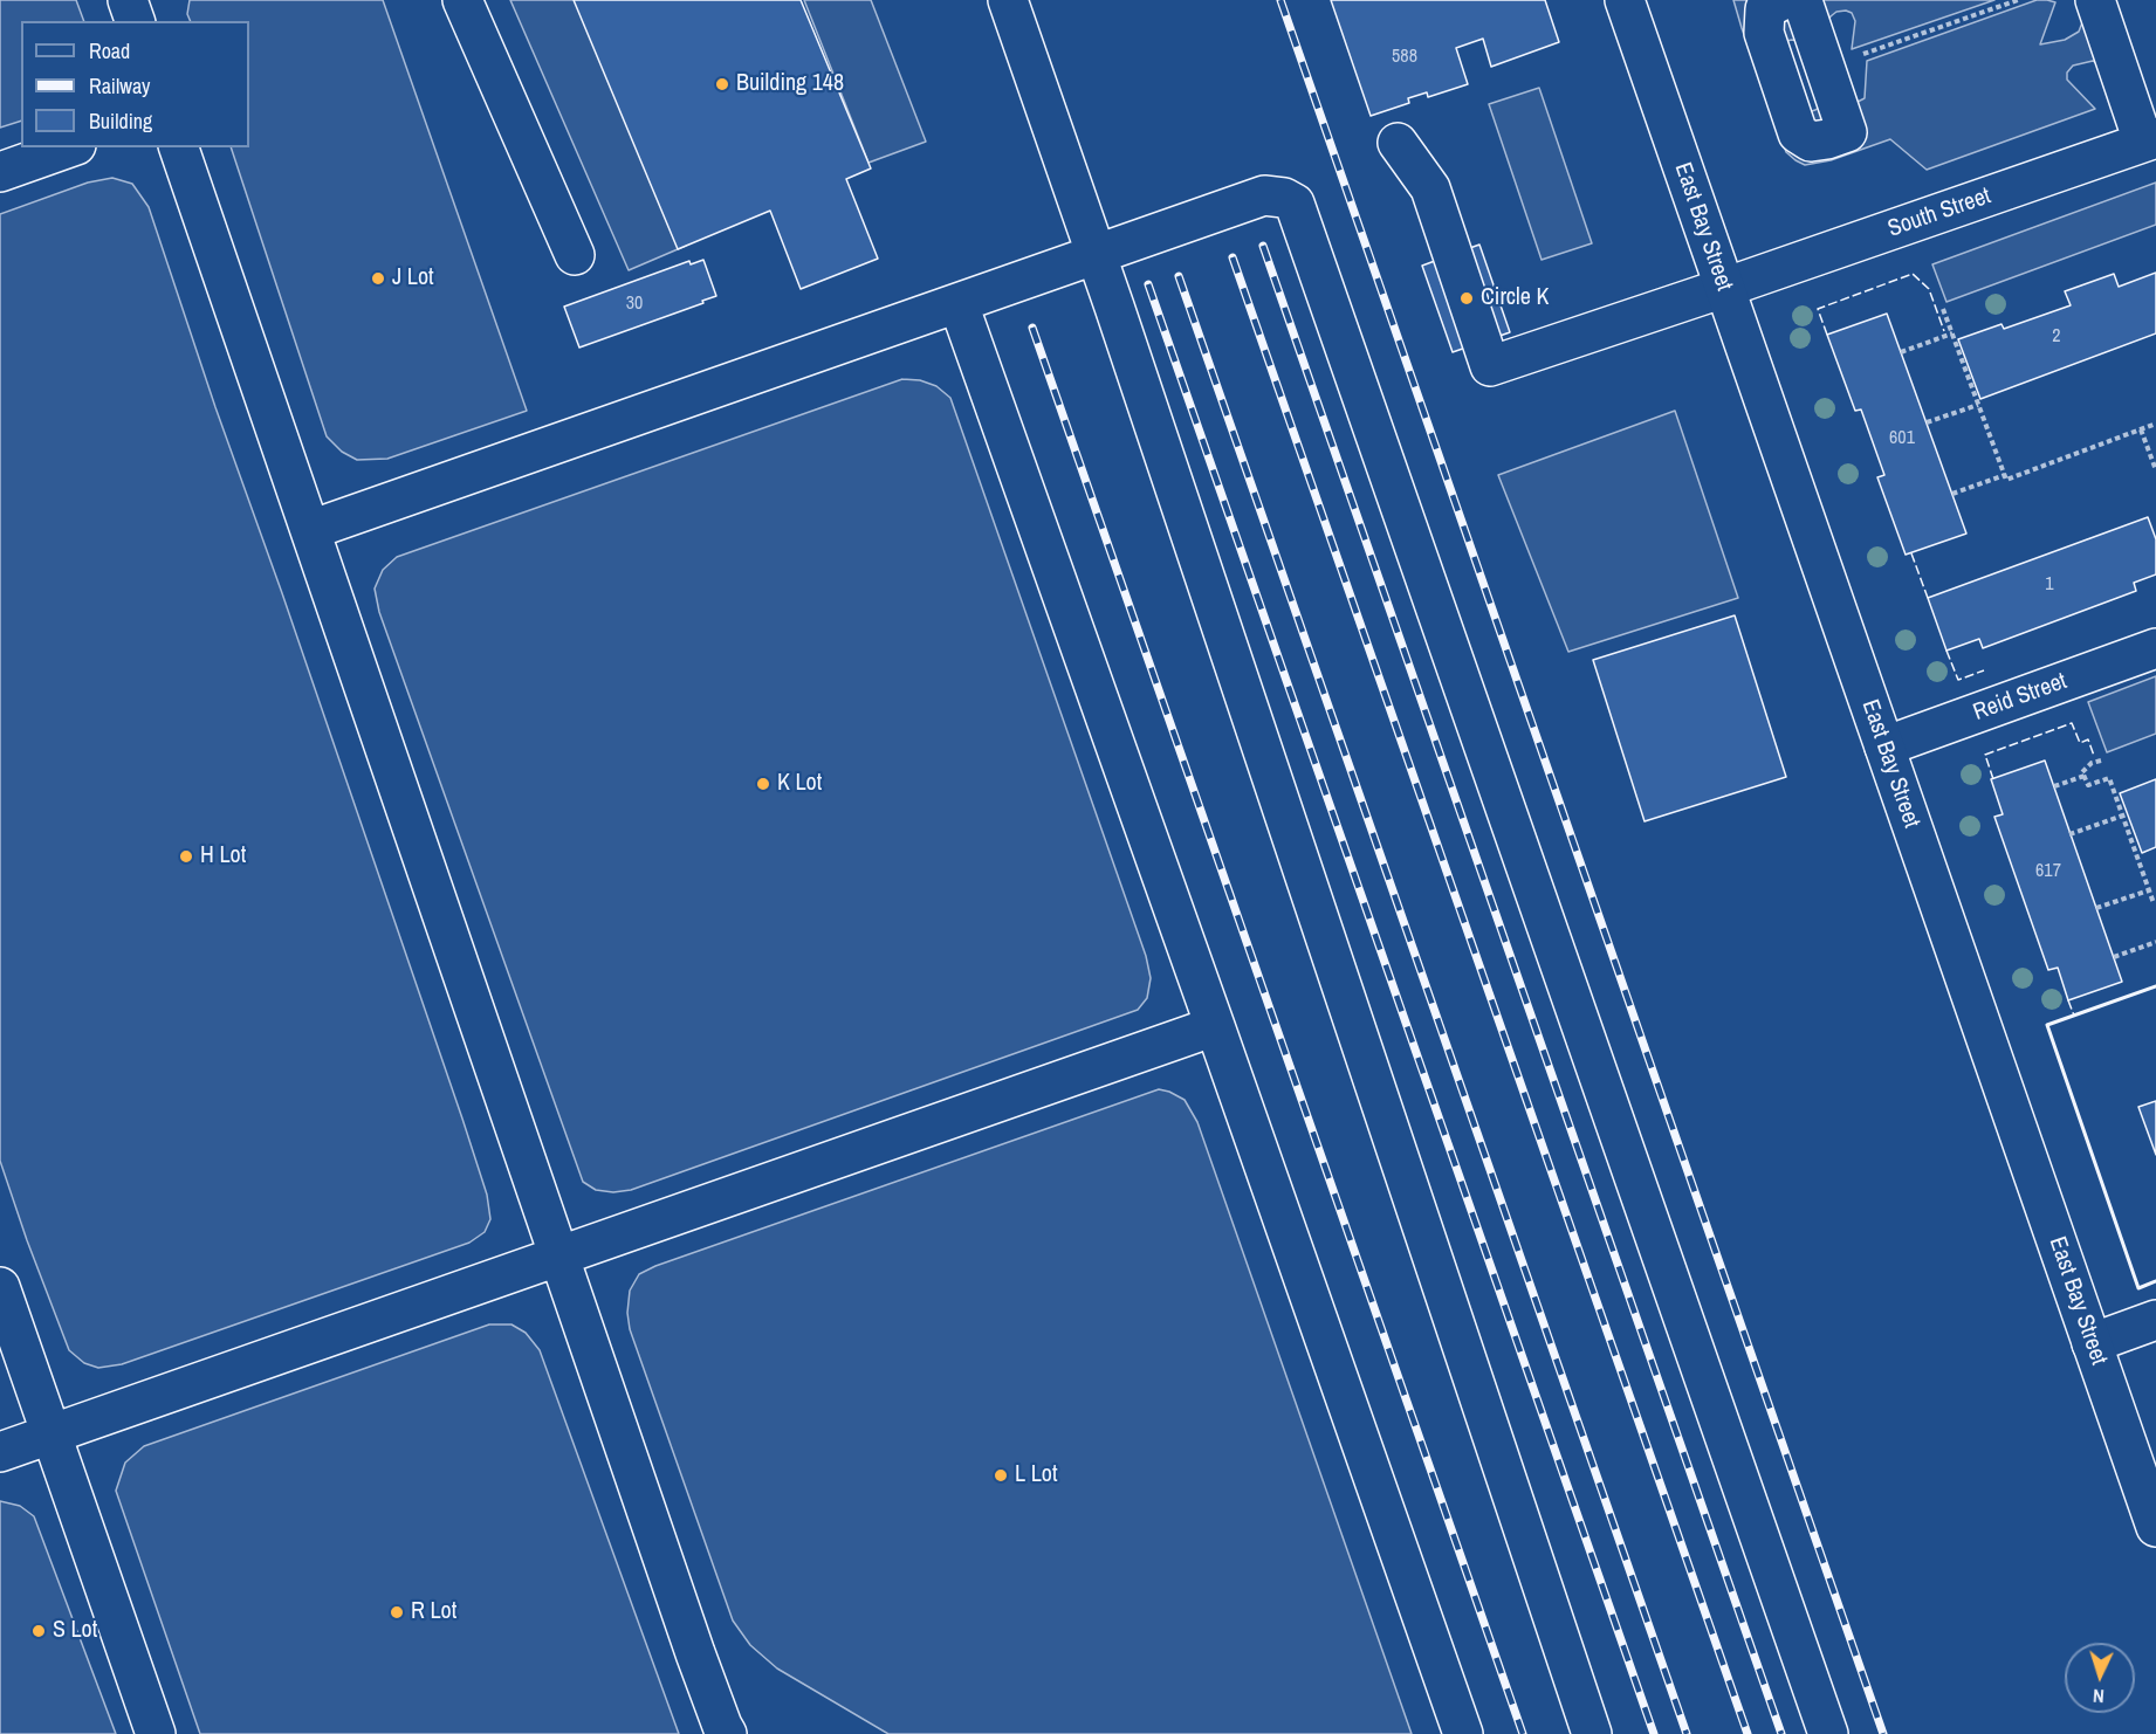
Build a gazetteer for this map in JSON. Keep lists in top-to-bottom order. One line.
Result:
{"streets":{"main road":["South Street","East Bay Street","Reid Street"]},"crossings":[["South Street","East Bay Street"],["East Bay Street","Reid Street"]],"places":["Building 148","J Lot","Circle K","K Lot","H Lot","L Lot","R Lot","S Lot"],"house_numbers":["588","30","2","601","1","617"],"legend":["Road","Railway","Building"],"north":"bottom"}
